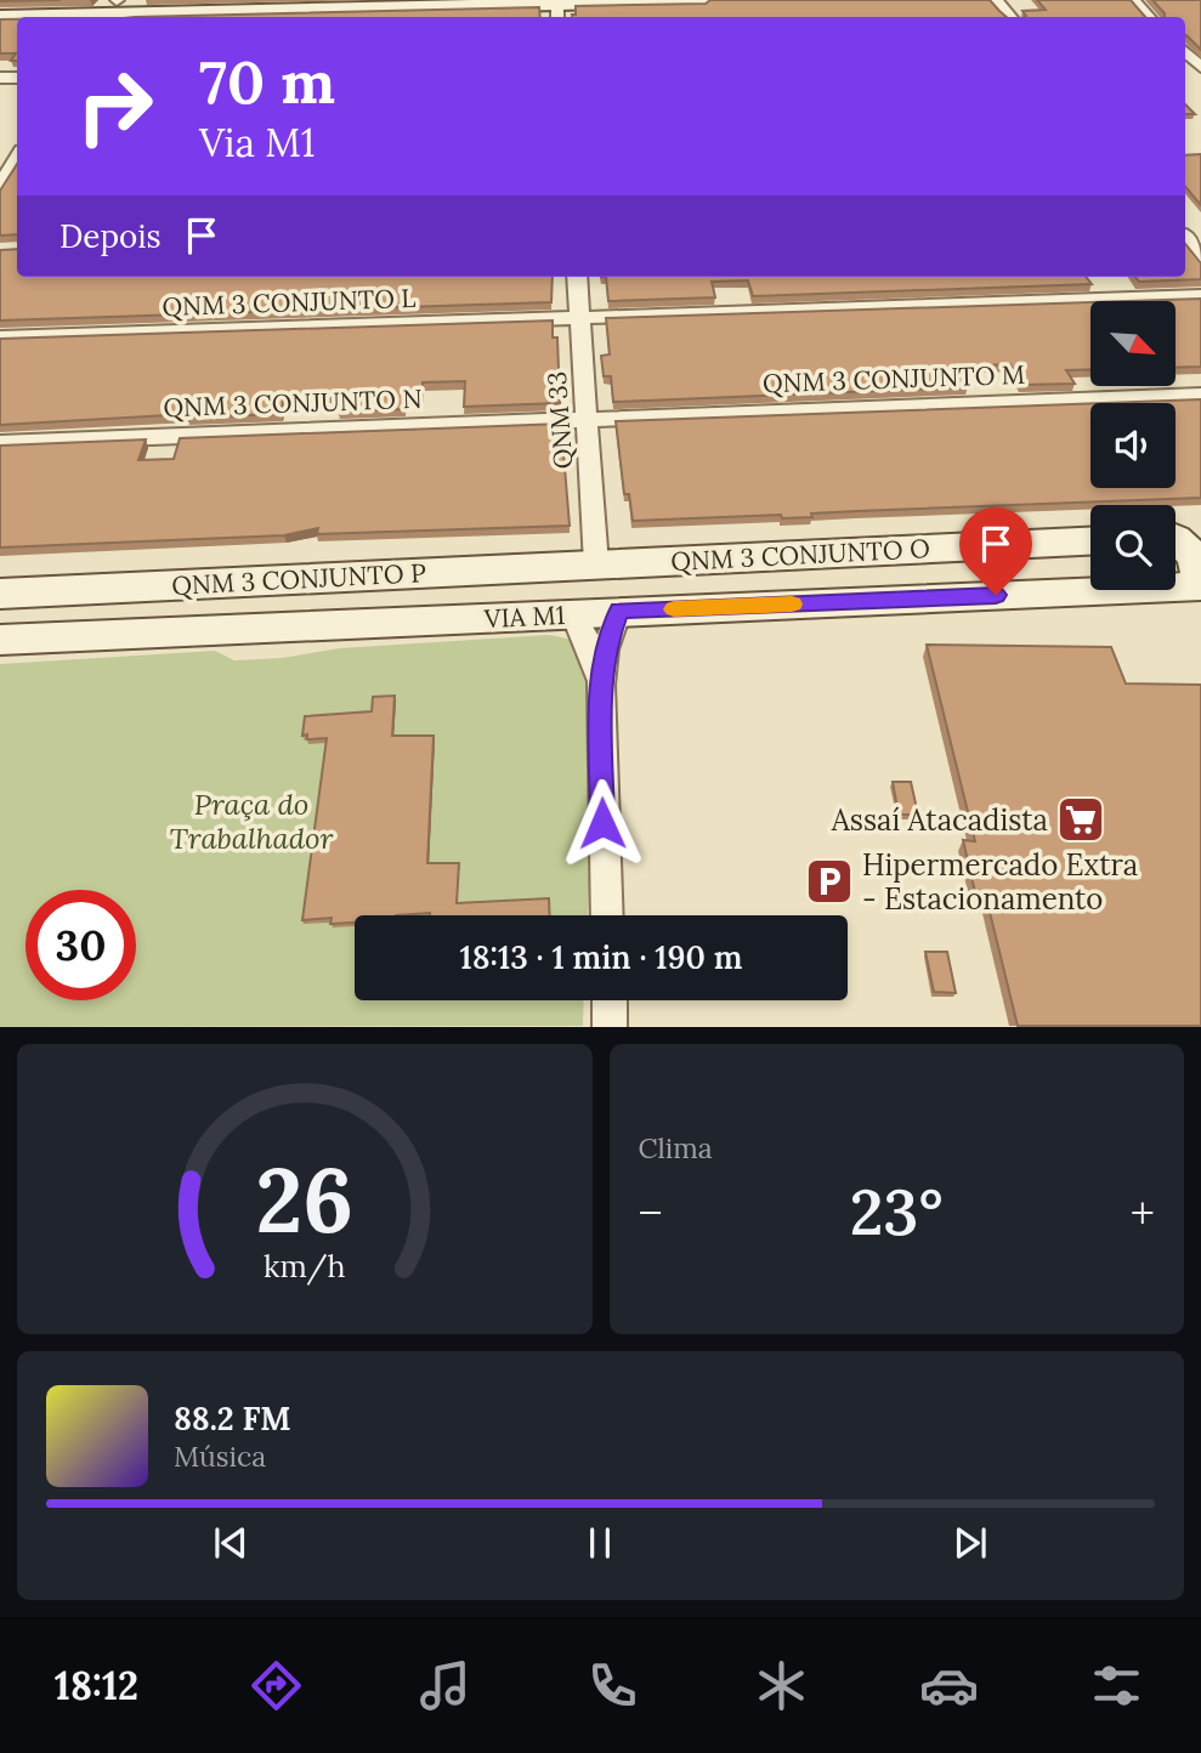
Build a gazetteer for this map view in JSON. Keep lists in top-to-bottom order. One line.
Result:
{"streets":{"main road":["QNM 3 CONJUNTO O","QNM 3 CONJUNTO P","VIA M1"],"street":["QNM 3 CONJUNTO L","QNM 3 CONJUNTO M","QNM 3 CONJUNTO N","QNM 33"]},"crossings":[["QNM 3 CONJUNTO L","QNM 33"],["QNM 3 CONJUNTO M","QNM 3 CONJUNTO N"],["QNM 3 CONJUNTO M","QNM 33"],["QNM 3 CONJUNTO N","QNM 33"],["QNM 33","QNM 3 CONJUNTO O"],["QNM 33","QNM 3 CONJUNTO P"],["QNM 3 CONJUNTO O","QNM 3 CONJUNTO P"]],"parks":["Praça do Trabalhador"],"places":{"supermarket":["Assaí Atacadista"],"parking":["Hipermercado Extra - Estacionamento"]},"north":"bottom right","page":{"turn":["70 m","Via M1"],"then":"Depois","limit":"30","trip":"18:13 · 1 min · 190 m","tile":"Clima","heat":["−","23°","+"],"song":["88.2 FM","Música"],"tabs":"18:12","gauge":["26","km/h"]}}
